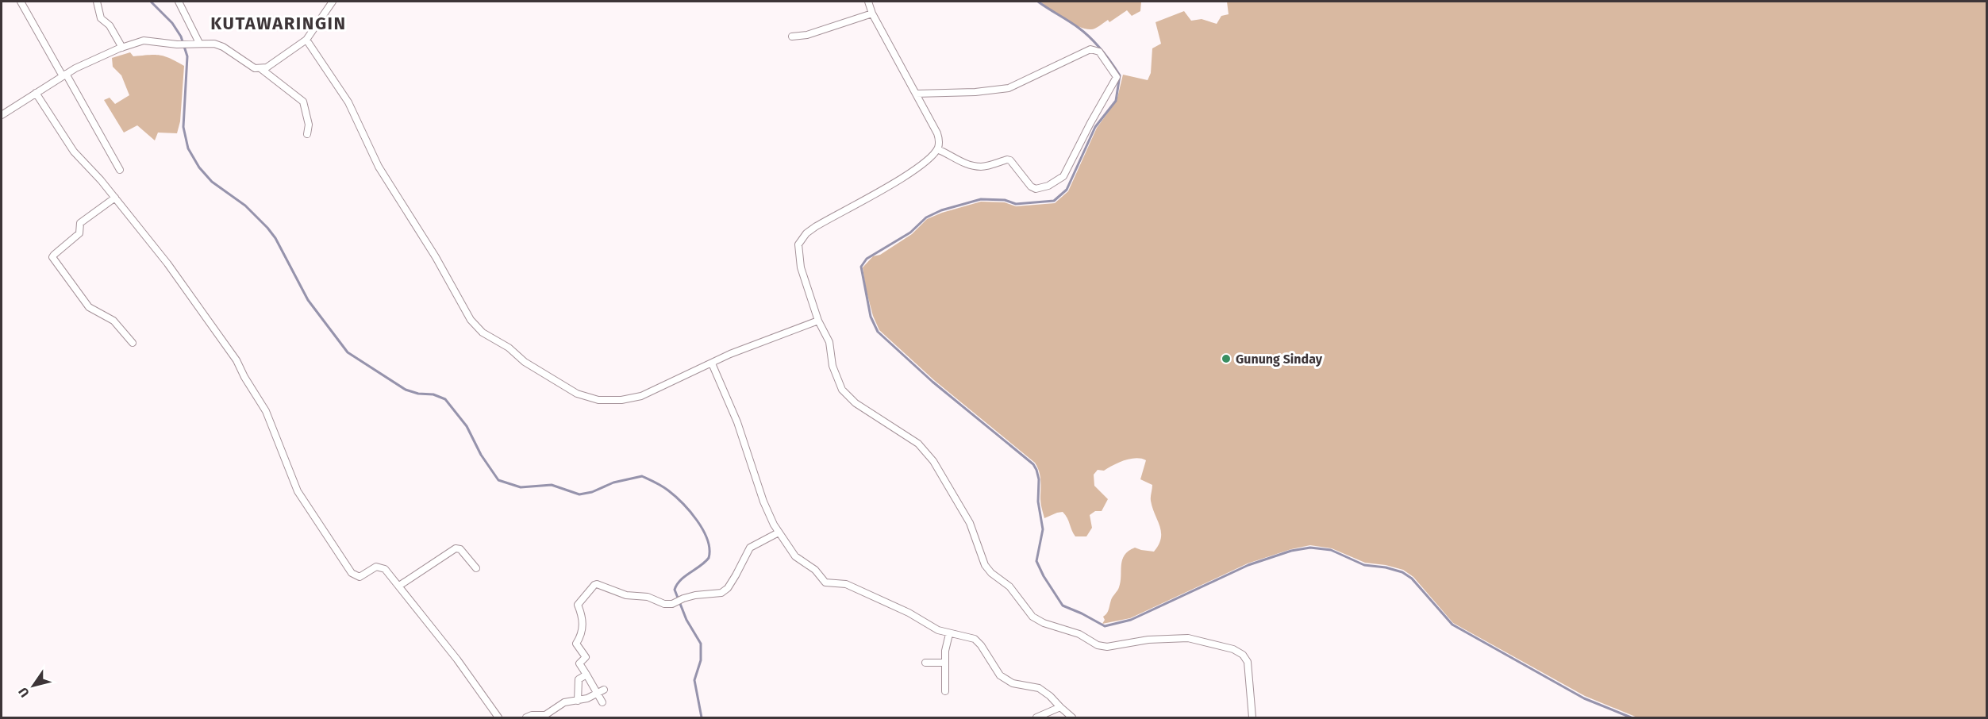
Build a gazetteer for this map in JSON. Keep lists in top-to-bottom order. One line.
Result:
{"districts":["KUTAWARINGIN"],"places":["Gunung Sinday"],"north":"bottom left"}
